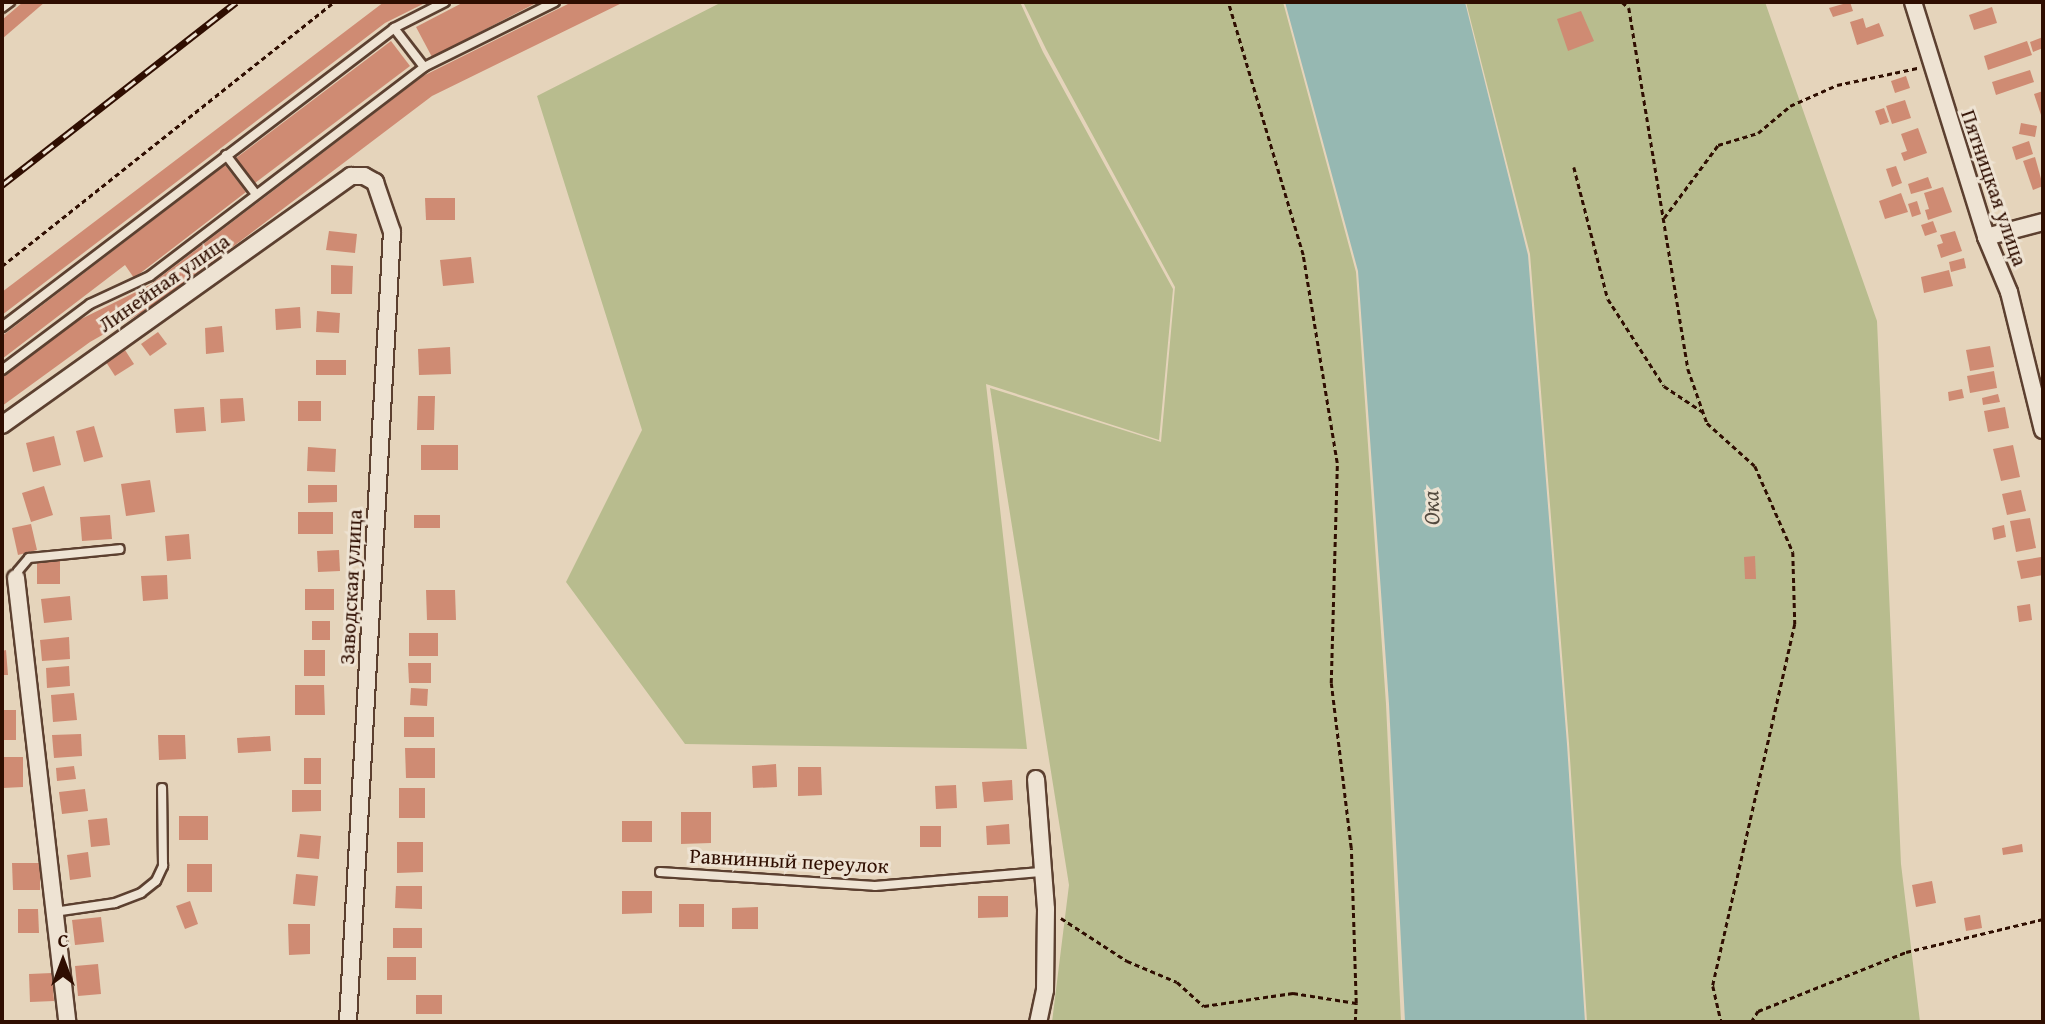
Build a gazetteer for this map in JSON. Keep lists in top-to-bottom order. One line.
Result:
{"streets":{"street":["Пятницкая улица","Линейная улица","Заводская улица"],"lane":["Равнинный переулок"]},"crossings":[["Линейная улица","Заводская улица"]],"water":["Ока"],"north":"top"}
